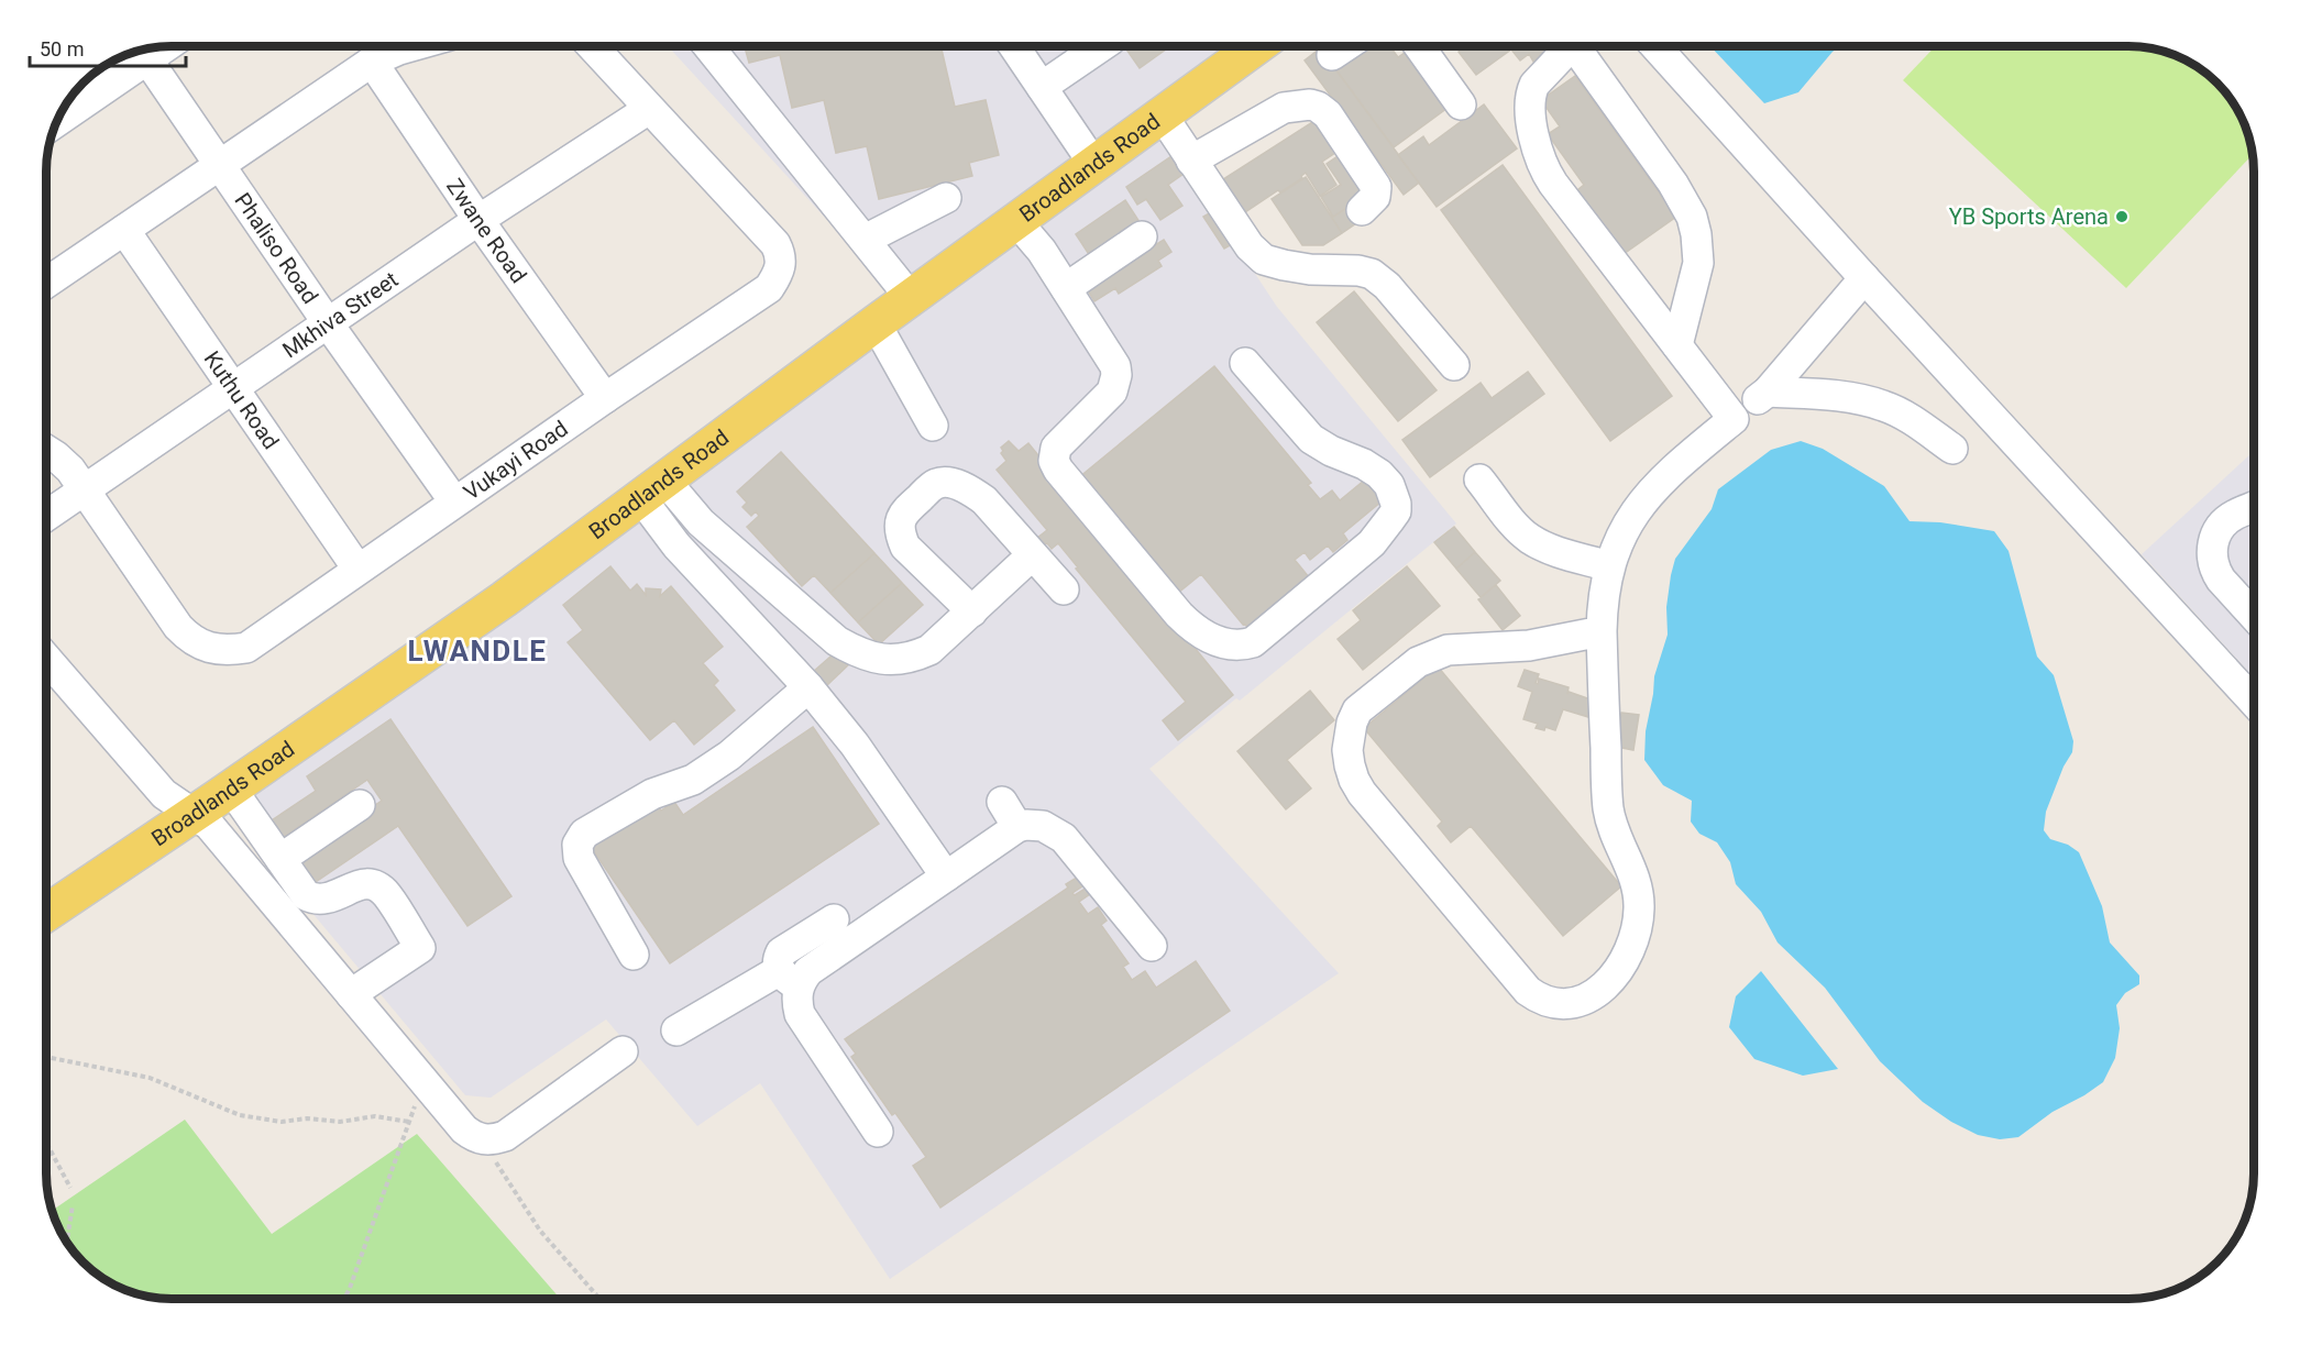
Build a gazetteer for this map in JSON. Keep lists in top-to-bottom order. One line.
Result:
{"streets":{"main road":["Broadlands Road"],"street":["Zwane Road","Phaliso Road","Mkhiva Street","Kuthu Road","Vukayi Road"]},"crossings":[["Zwane Road","Mkhiva Street"],["Zwane Road","Vukayi Road"],["Phaliso Road","Mkhiva Street"],["Phaliso Road","Vukayi Road"],["Mkhiva Street","Kuthu Road"],["Mkhiva Street","Vukayi Road"],["Kuthu Road","Vukayi Road"]],"districts":["LWANDLE"],"places":["YB Sports Arena"],"scale_bar":"50 m"}
